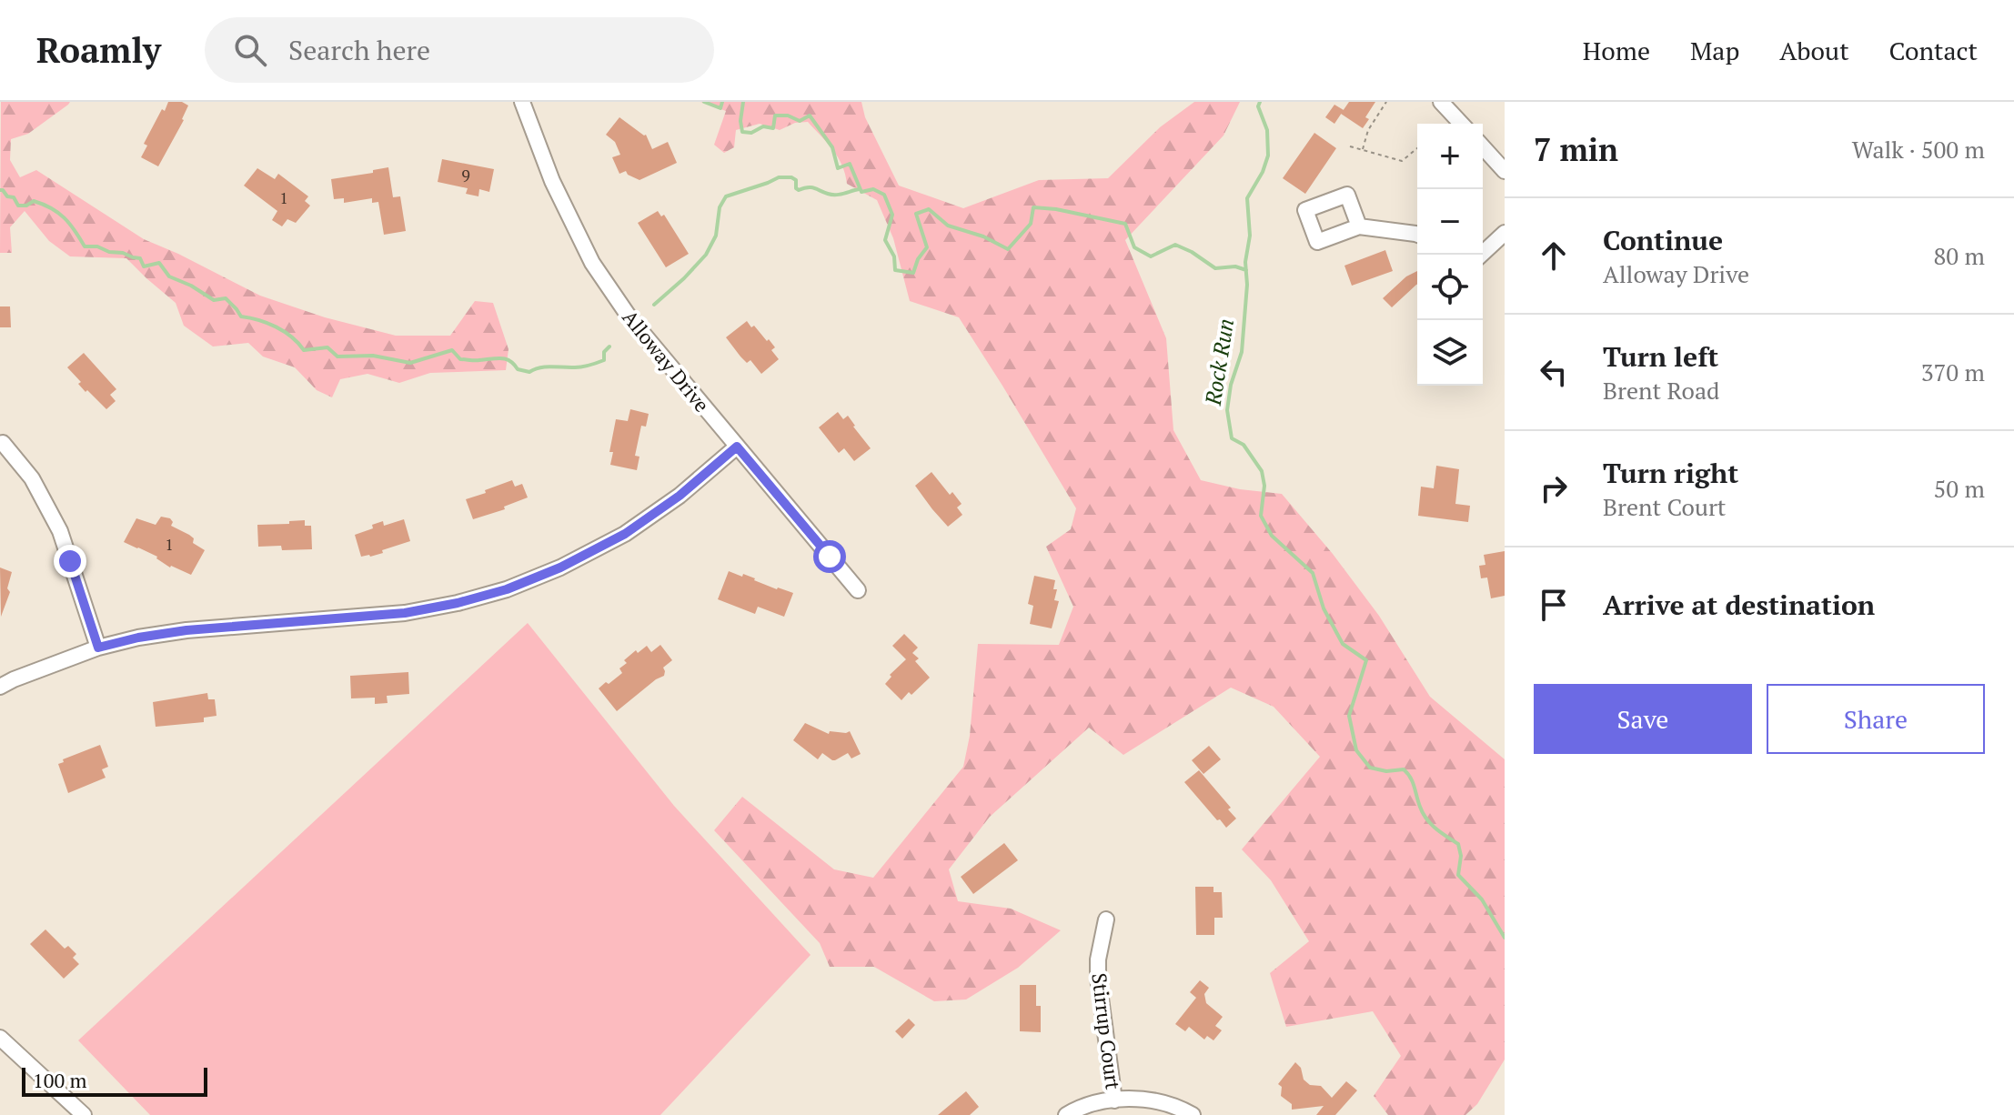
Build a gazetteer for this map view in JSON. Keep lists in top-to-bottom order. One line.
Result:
{"streets":{"street":["Alloway Drive","Stirrup Court"]},"water":["Rock Run"],"house_numbers":["9","1","1"],"scale_bar":"100 m","page":{"header":"Roamly","search":"Search here","nav":["Home","Map","About","Contact"],"heading":["7 min","Walk · 500 m"],"map_buttons":["+","−"],"list":[["Continue","Alloway Drive","80 m"],["Turn left","Brent Road","370 m"],["Turn right","Brent Court","50 m"],"Arrive at destination"],"buttons":["Save","Share"],"scale":"100 m"}}
